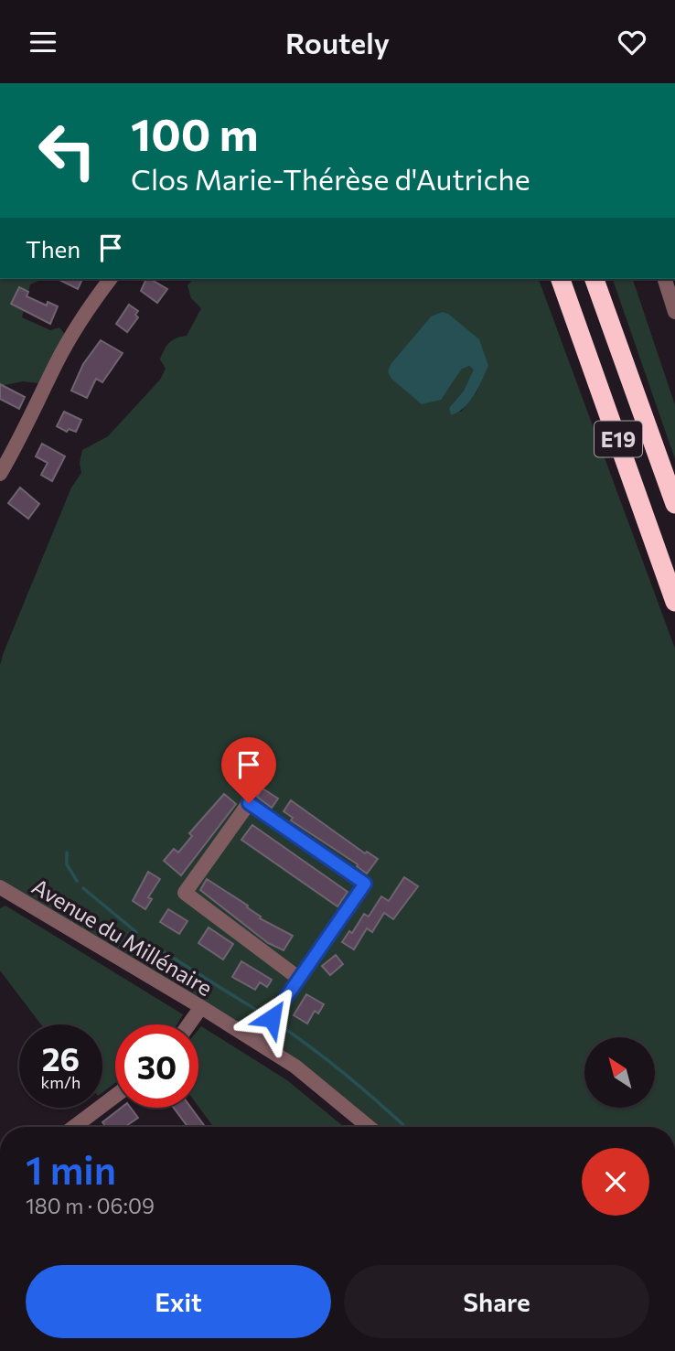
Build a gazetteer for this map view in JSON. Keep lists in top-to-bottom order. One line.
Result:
{"streets":{"highway":["E19"],"street":["Avenue du Millénaire"]},"north":"top left","page":{"header":"Routely","turn":["100 m","Clos Marie-Thérèse d'Autriche"],"then":"Then","speed":"26 km/h","limit":"30","heading":["1 min","180 m · 06:09"],"buttons":["Exit","Share"]}}
